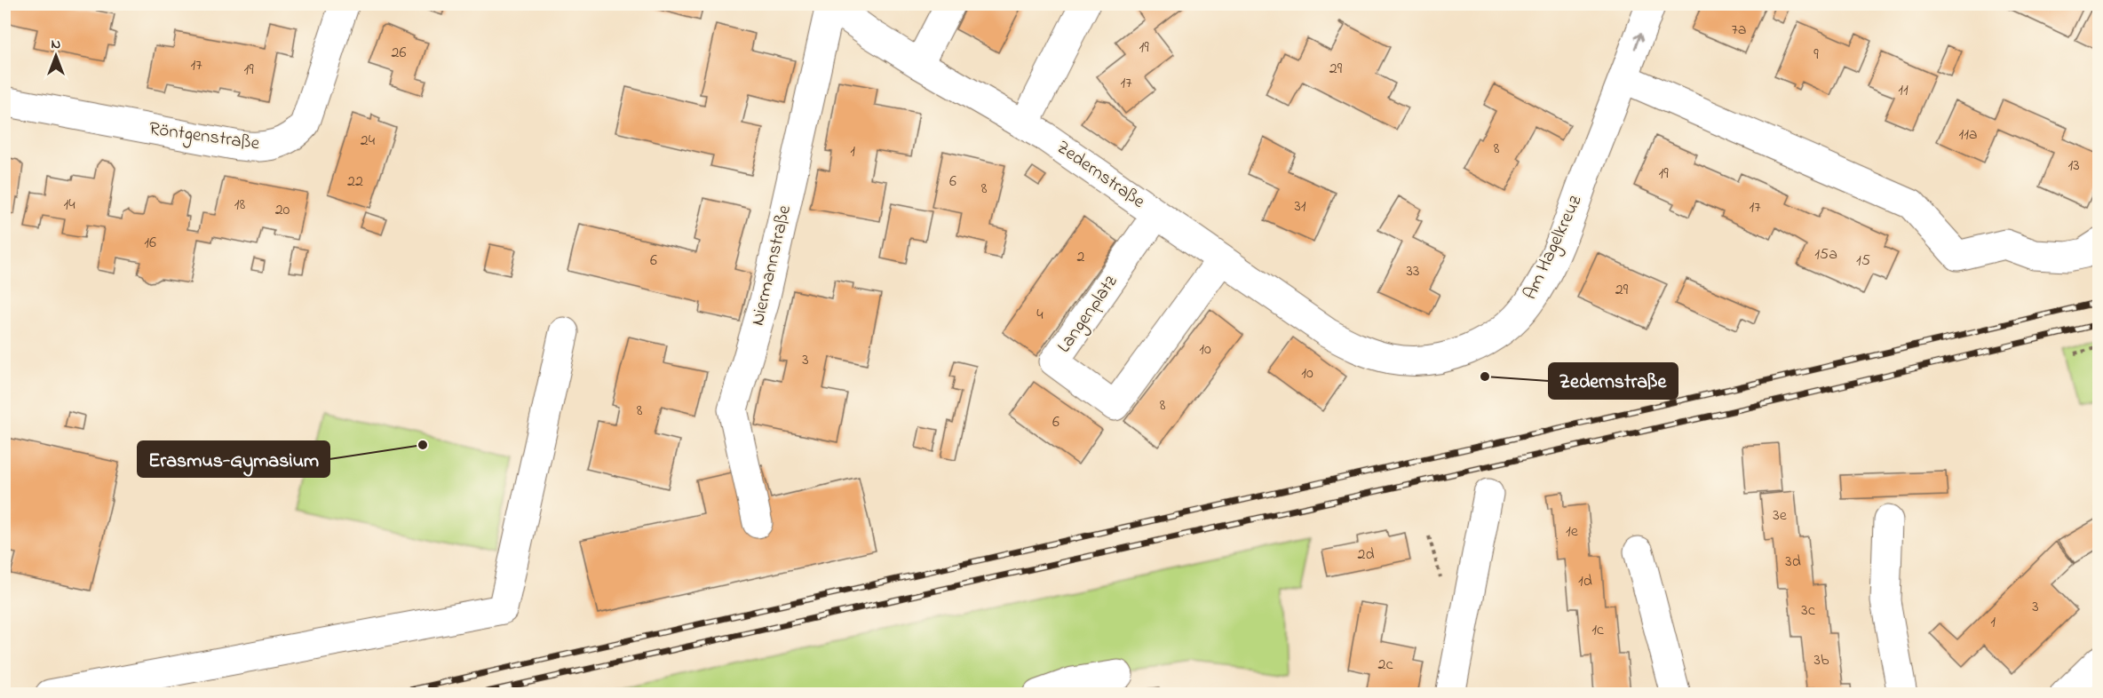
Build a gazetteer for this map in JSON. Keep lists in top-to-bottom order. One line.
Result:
{"streets":{"street":["Röntgenstraße","Zedernstraße","Am Hagelkreuz","Niermannstraße","Langenplatz"]},"crossings":[["Zedernstraße","Am Hagelkreuz"],["Zedernstraße","Niermannstraße"],["Zedernstraße","Langenplatz"]],"places":["Zedernstraße","Erasmus-Gymasium"],"house_numbers":["7a","19","26","9","17","29","19","17","11","11a","24","8","1","13","19","22","6","8","14","18","31","17","20","16","15a","2","6","15","33","29","4","10","3","10","8","8","6","3e","1e","2d","3d","1d","3","3c","1","1c","3b","2c"],"north":"top"}
